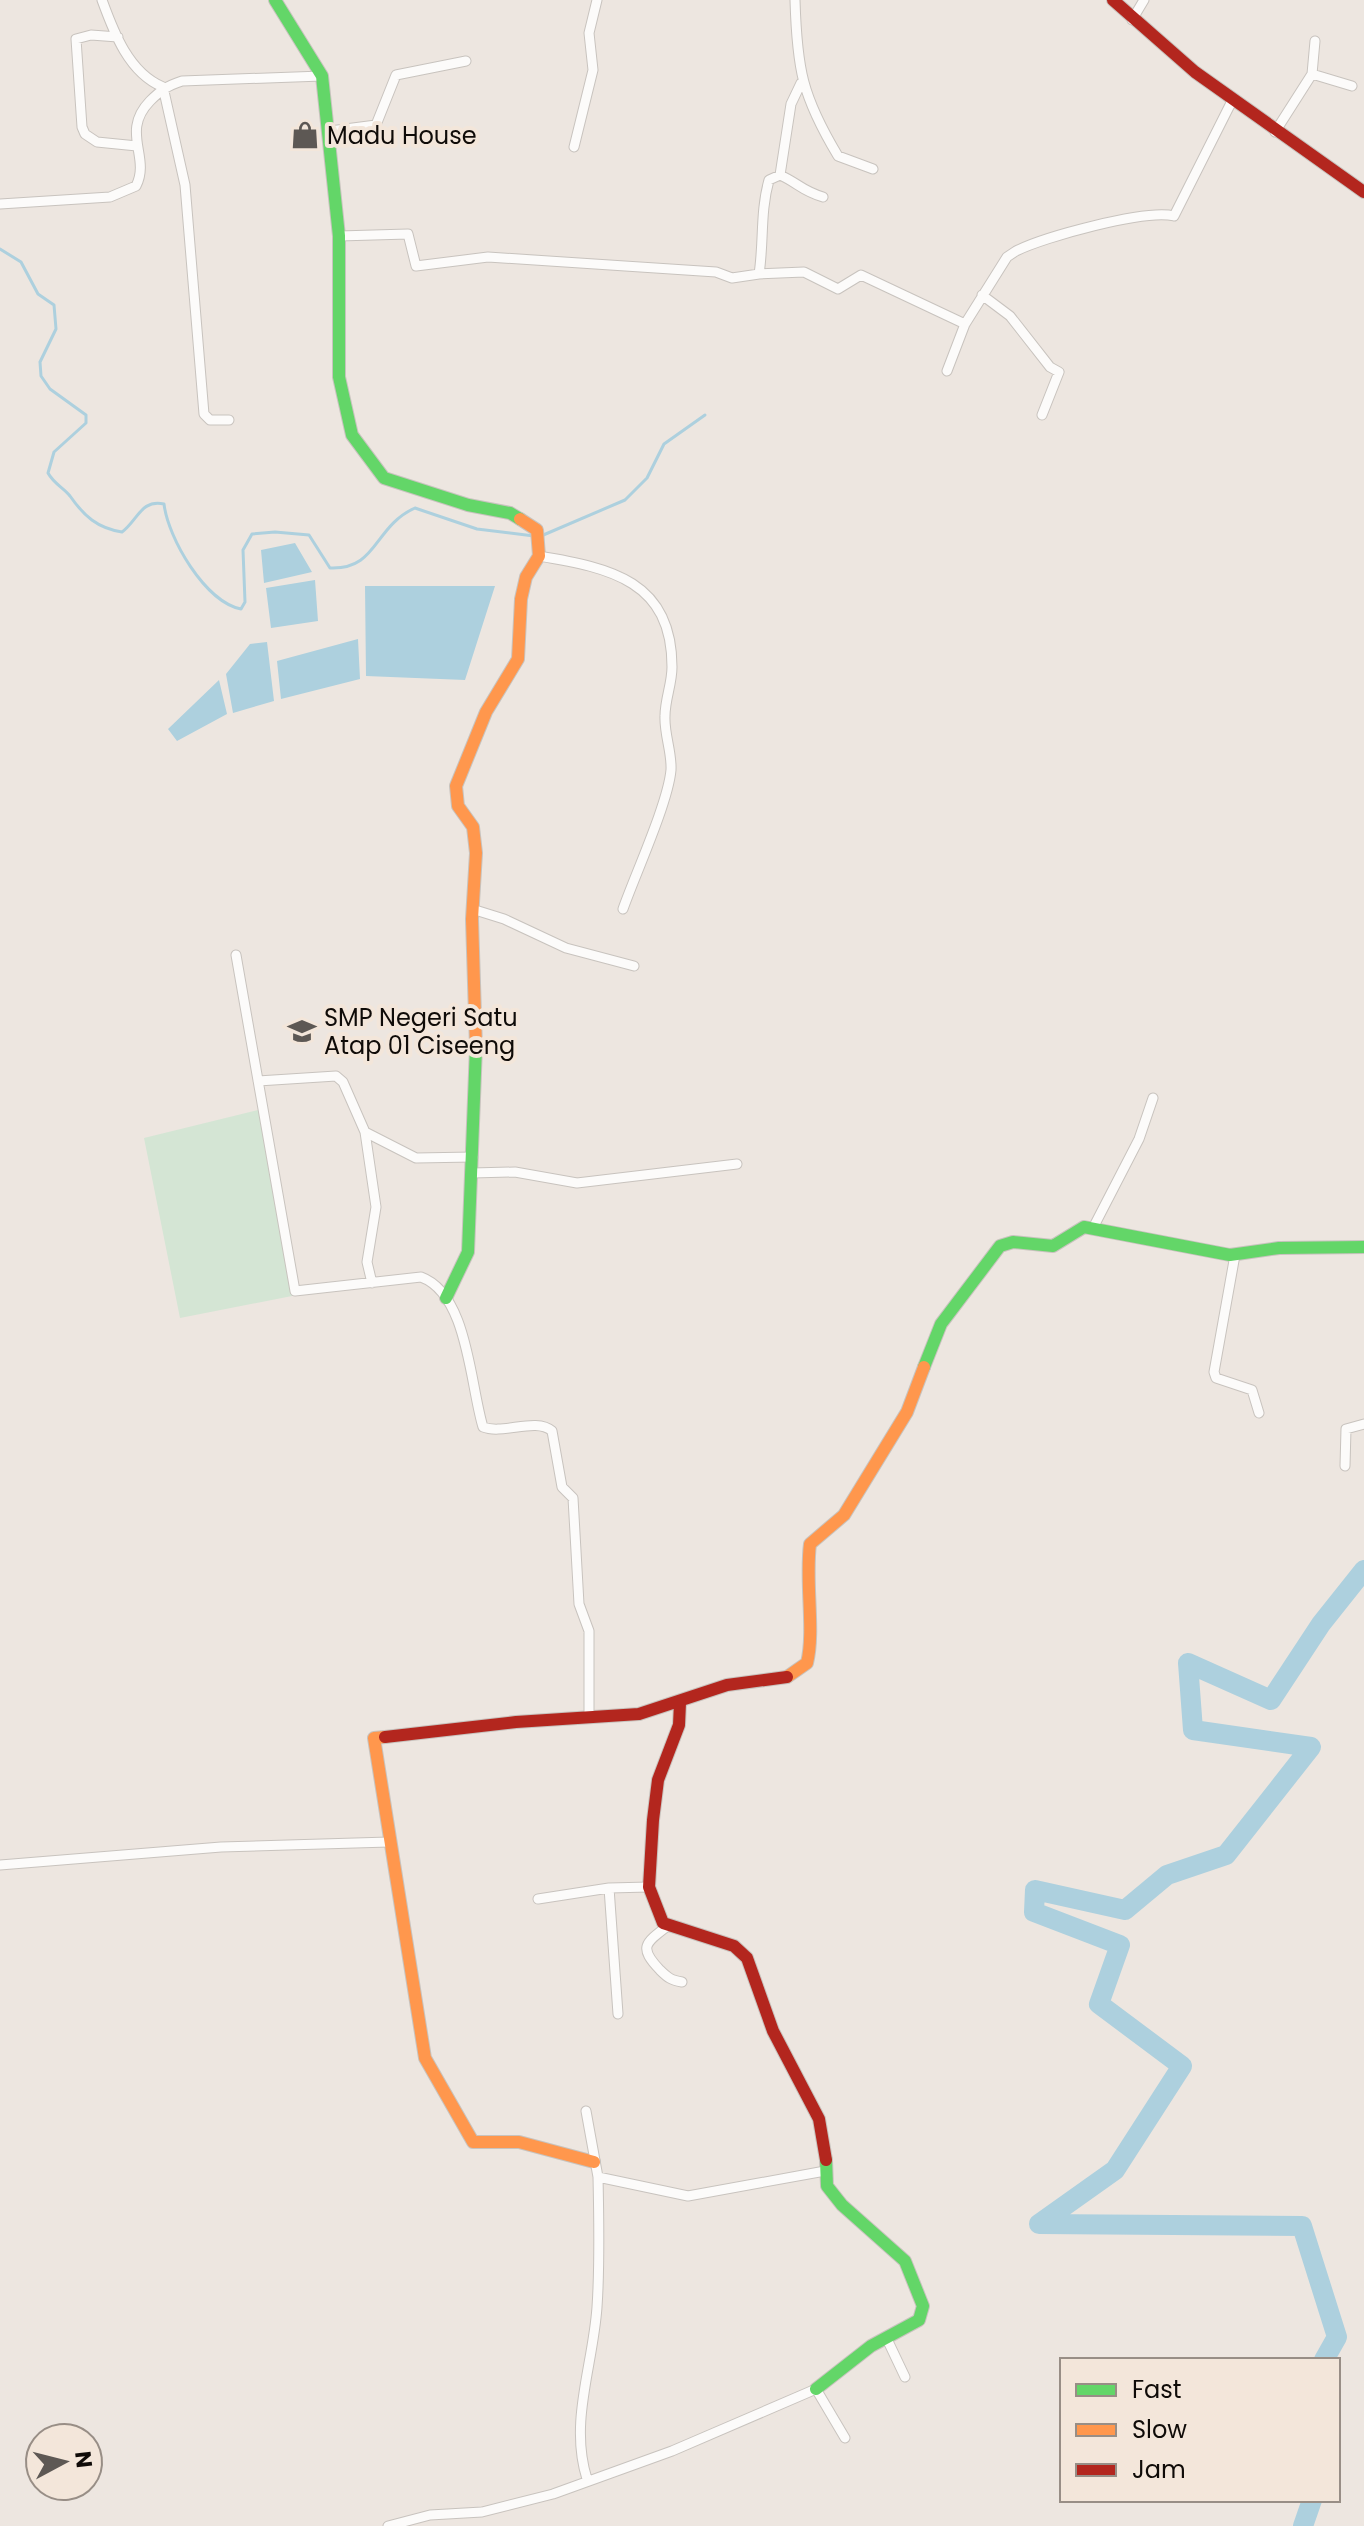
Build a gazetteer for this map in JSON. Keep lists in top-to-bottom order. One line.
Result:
{"places":{"shop":["Madu House"],"school or university":["SMP Negeri Satu Atap 01 Ciseeng"]},"legend":["Fast","Slow","Jam"],"north":"right"}
